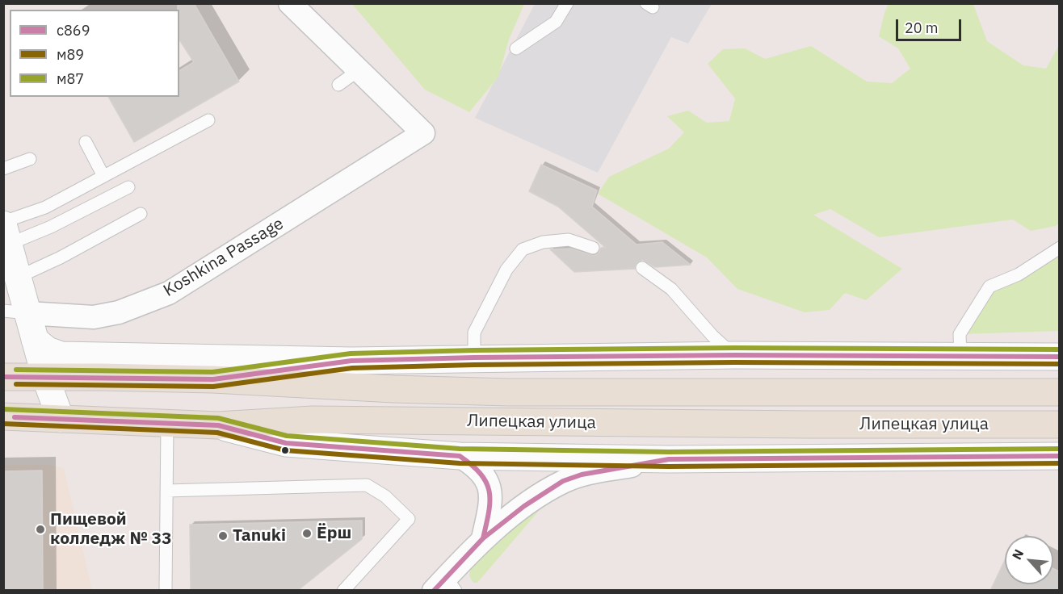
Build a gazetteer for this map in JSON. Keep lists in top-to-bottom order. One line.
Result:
{"streets":{"main road":["Липецкая улица"],"street":["Koshkina Passage"]},"places":["Пищевой колледж № 33","Ёрш","Tanuki"],"lines":["transit line м87","transit line с869","transit line м89"],"legend":["с869","м89","м87"],"scale_bar":"20 m","north":"top left"}
